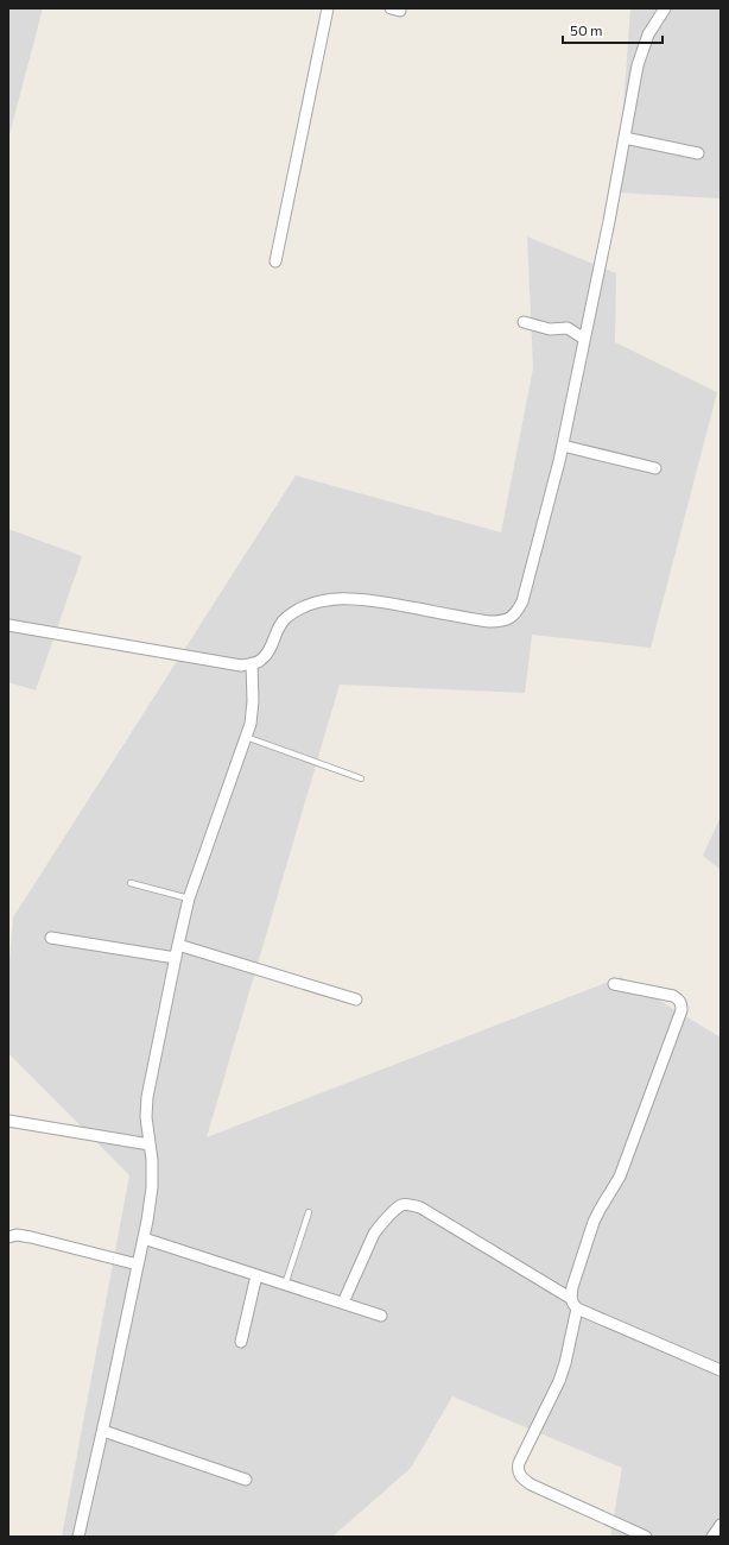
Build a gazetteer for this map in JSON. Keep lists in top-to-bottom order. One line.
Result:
{"scale_bar":"50 m"}
